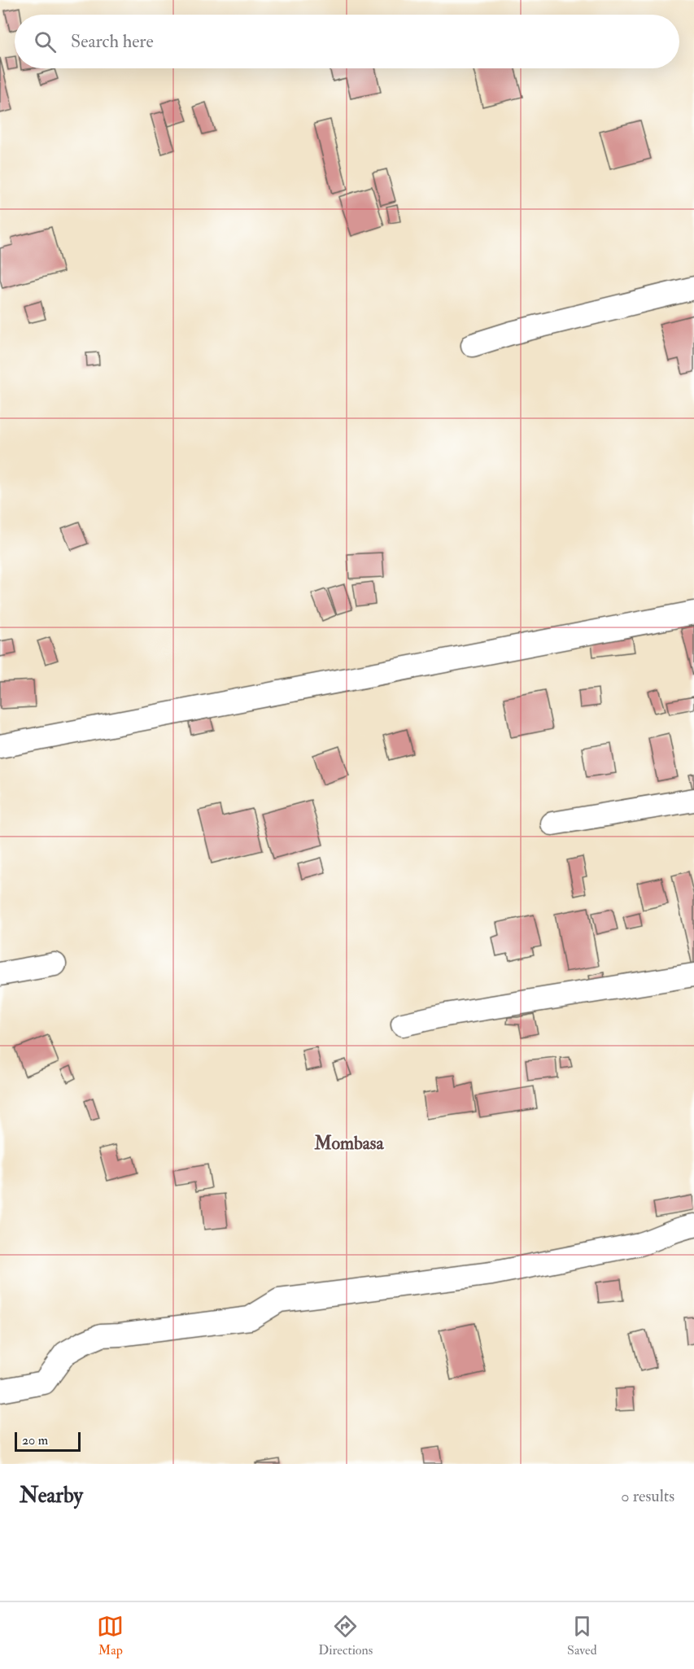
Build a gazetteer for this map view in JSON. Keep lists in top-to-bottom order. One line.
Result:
{"districts":["Mombasa"],"scale_bar":"20 m","page":{"search":"Search here","scale":"20 m","heading":["Nearby","0 results"],"nav":["Map","Directions","Saved"]}}
